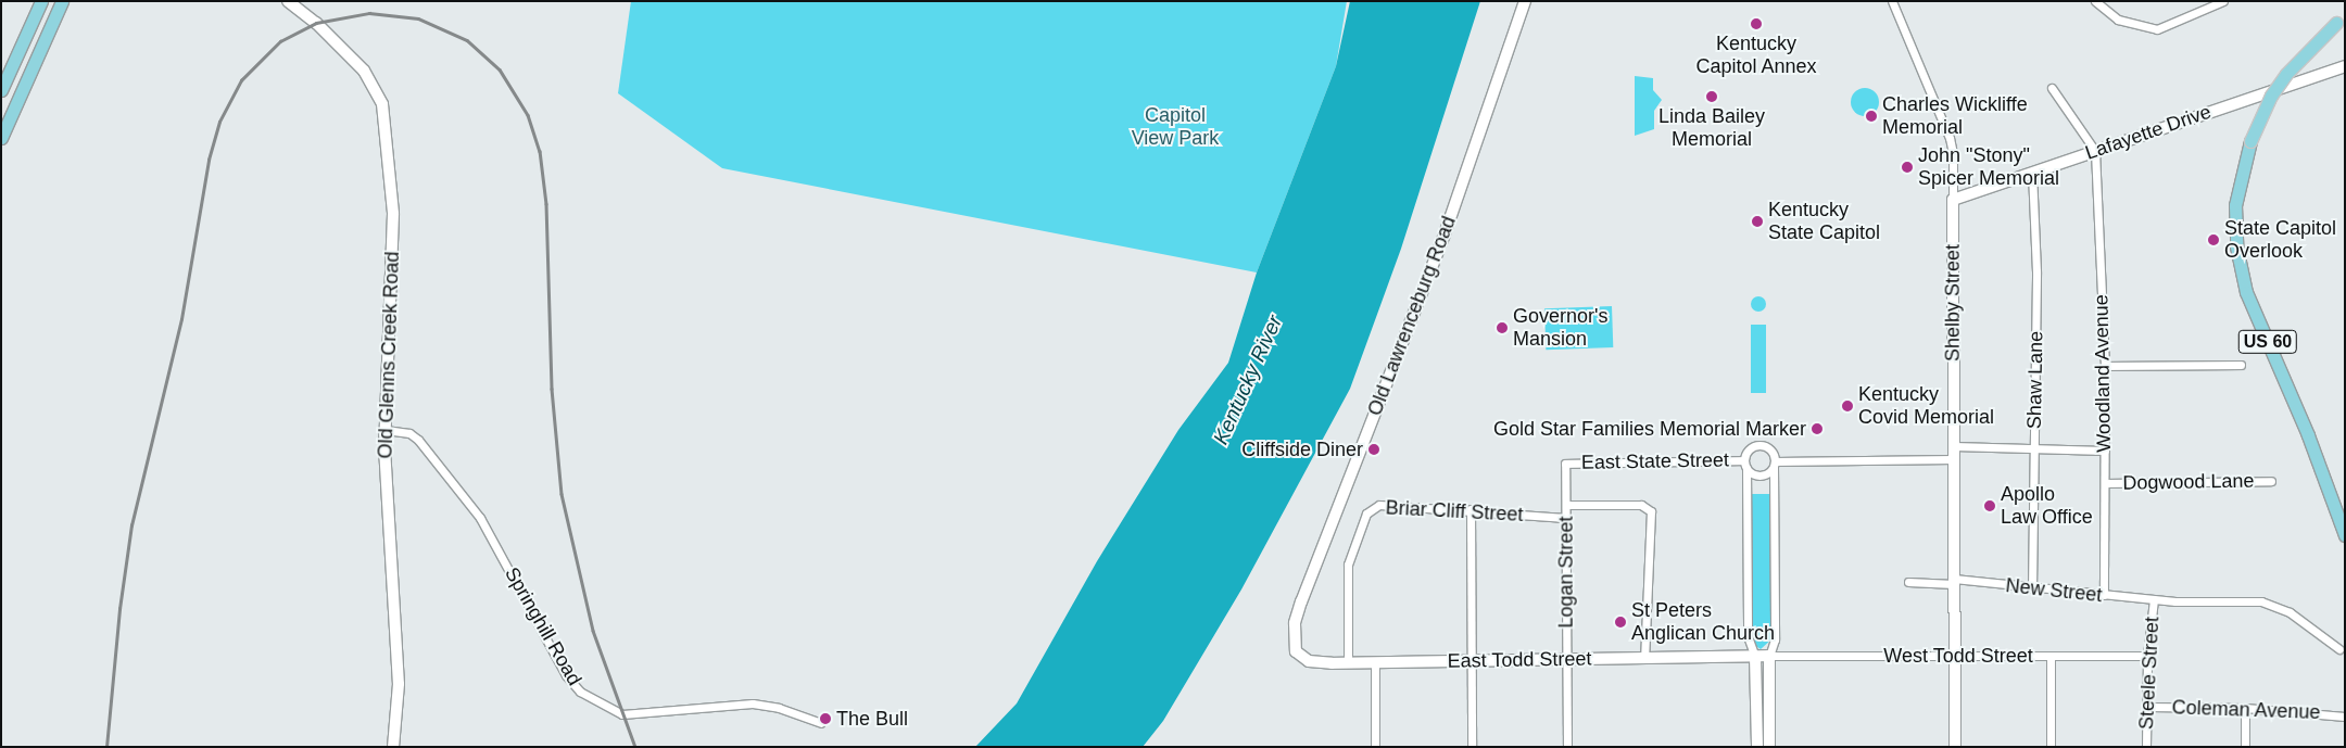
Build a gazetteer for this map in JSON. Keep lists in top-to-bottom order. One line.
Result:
{"streets":{"main road":["US 60"],"street":["Lafayette Drive","Shelby Street","Old Lawrenceburg Road","Old Glenns Creek Road","Woodland Avenue","Shaw Lane","East State Street","Dogwood Lane","Briar Cliff Street","Logan Street","New Street","Springhill Road","West Todd Street","East Todd Street","Steele Street","Coleman Avenue"]},"crossings":[["Lafayette Drive","Shelby Street"],["Lafayette Drive","Woodland Avenue"],["Lafayette Drive","Shaw Lane"],["Shelby Street","New Street"],["Shelby Street","West Todd Street"],["Old Lawrenceburg Road","East Todd Street"],["Old Glenns Creek Road","Springhill Road"],["Woodland Avenue","Dogwood Lane"],["Woodland Avenue","New Street"],["Shaw Lane","New Street"],["East State Street","Logan Street"],["Briar Cliff Street","Logan Street"],["Briar Cliff Street","East Todd Street"],["Logan Street","East Todd Street"],["New Street","Steele Street"],["West Todd Street","East Todd Street"],["West Todd Street","Steele Street"],["Steele Street","Coleman Avenue"]],"water":["Kentucky River"],"parks":["Capitol View Park"],"places":["Kentucky Capitol Annex","Linda Bailey Memorial","Charles Wickliffe Memorial","John \"Stony\" Spicer Memorial","Kentucky State Capitol","State Capitol Overlook","Governor's Mansion","Kentucky Covid Memorial","Gold Star Families Memorial Marker","Cliffside Diner","Apollo Law Office","St Peters Anglican Church","The Bull"]}
